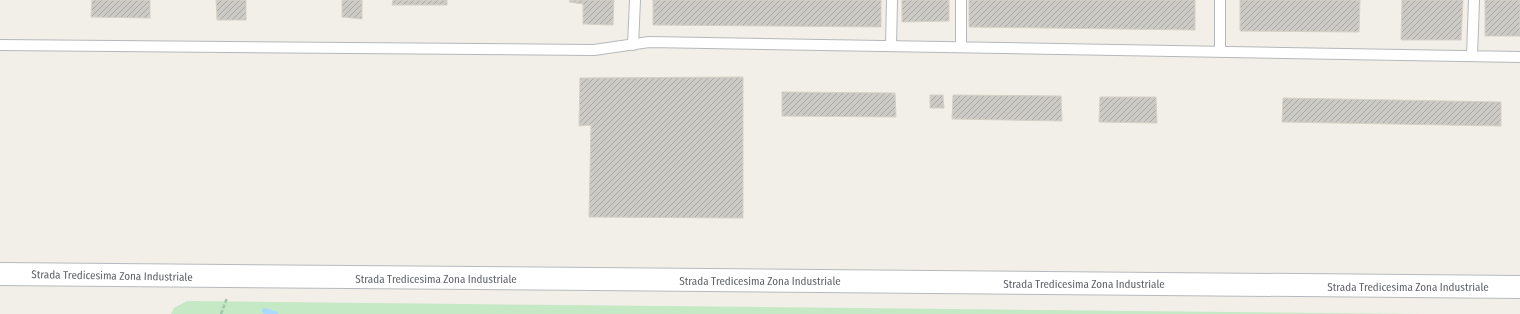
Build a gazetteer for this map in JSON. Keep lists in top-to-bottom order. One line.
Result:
{"streets":{"street":["Strada Tredicesima Zona Industriale"]}}
